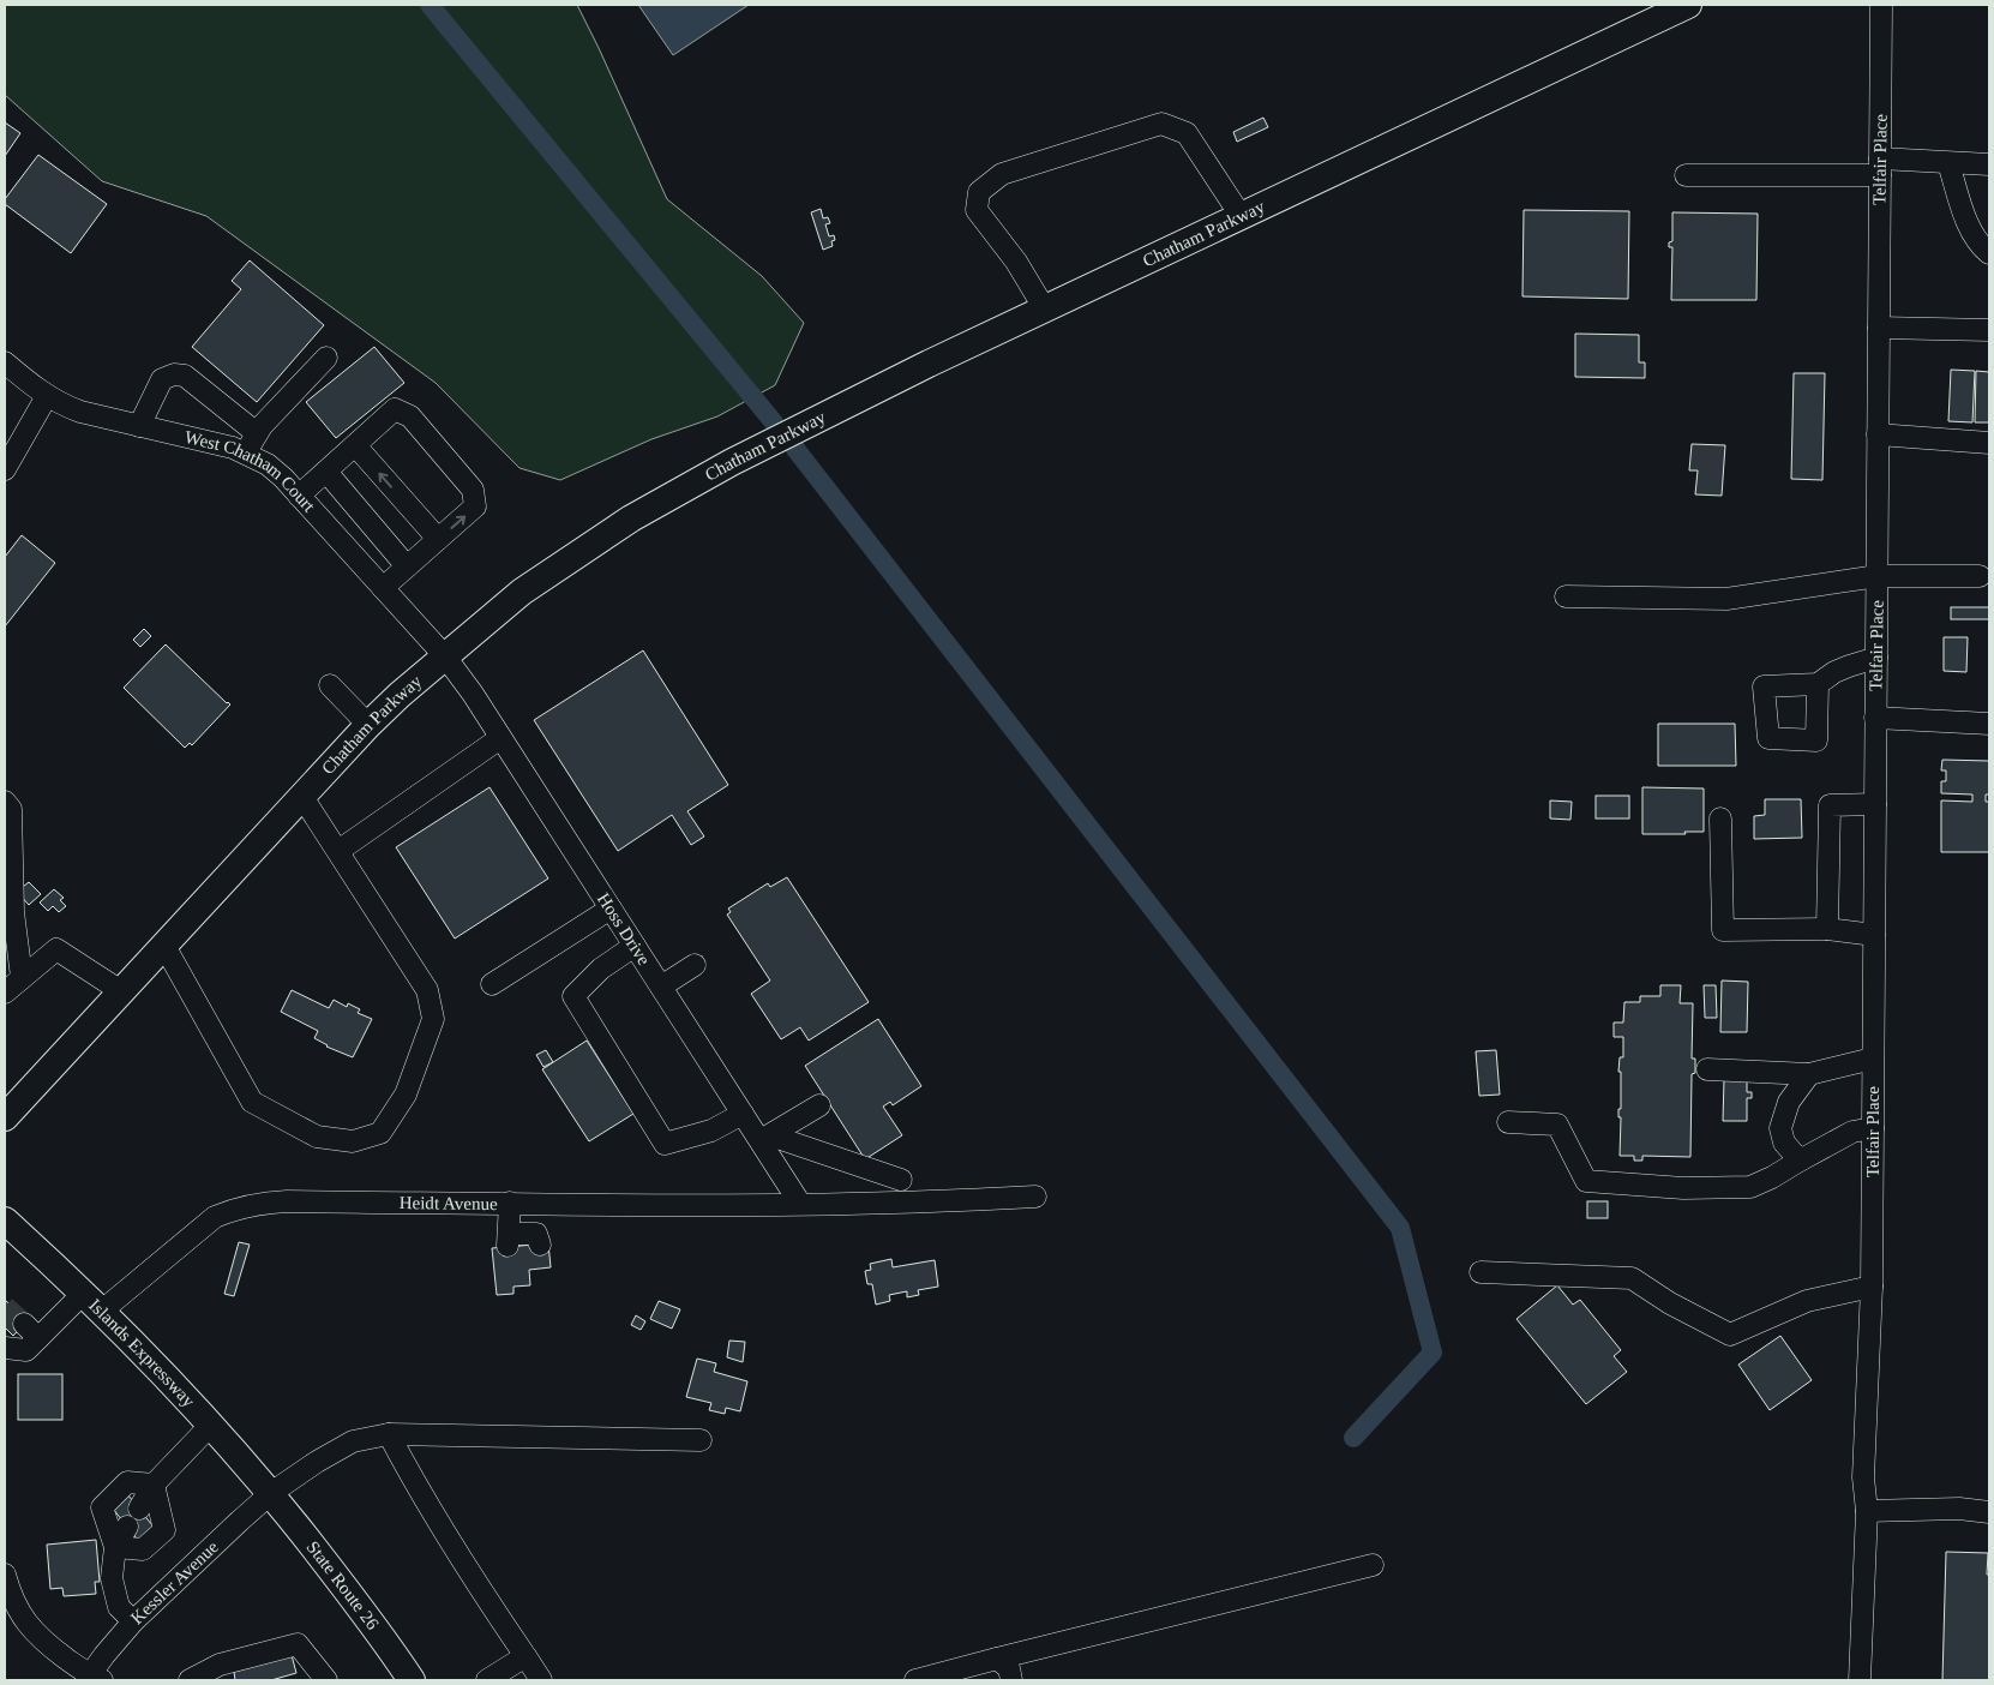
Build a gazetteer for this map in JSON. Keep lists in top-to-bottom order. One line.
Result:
{"streets":{"main road":["Chatham Parkway","Islands Expressway","State Route 26"],"street":["Telfair Place","West Chatham Court","Hoss Drive","Heidt Avenue","Kessler Avenue"]},"crossings":[["Chatham Parkway","West Chatham Court"],["Chatham Parkway","Hoss Drive"],["West Chatham Court","Hoss Drive"],["Hoss Drive","Heidt Avenue"],["Heidt Avenue","Islands Expressway"],["Islands Expressway","Kessler Avenue"],["Islands Expressway","State Route 26"],["Kessler Avenue","State Route 26"]]}
